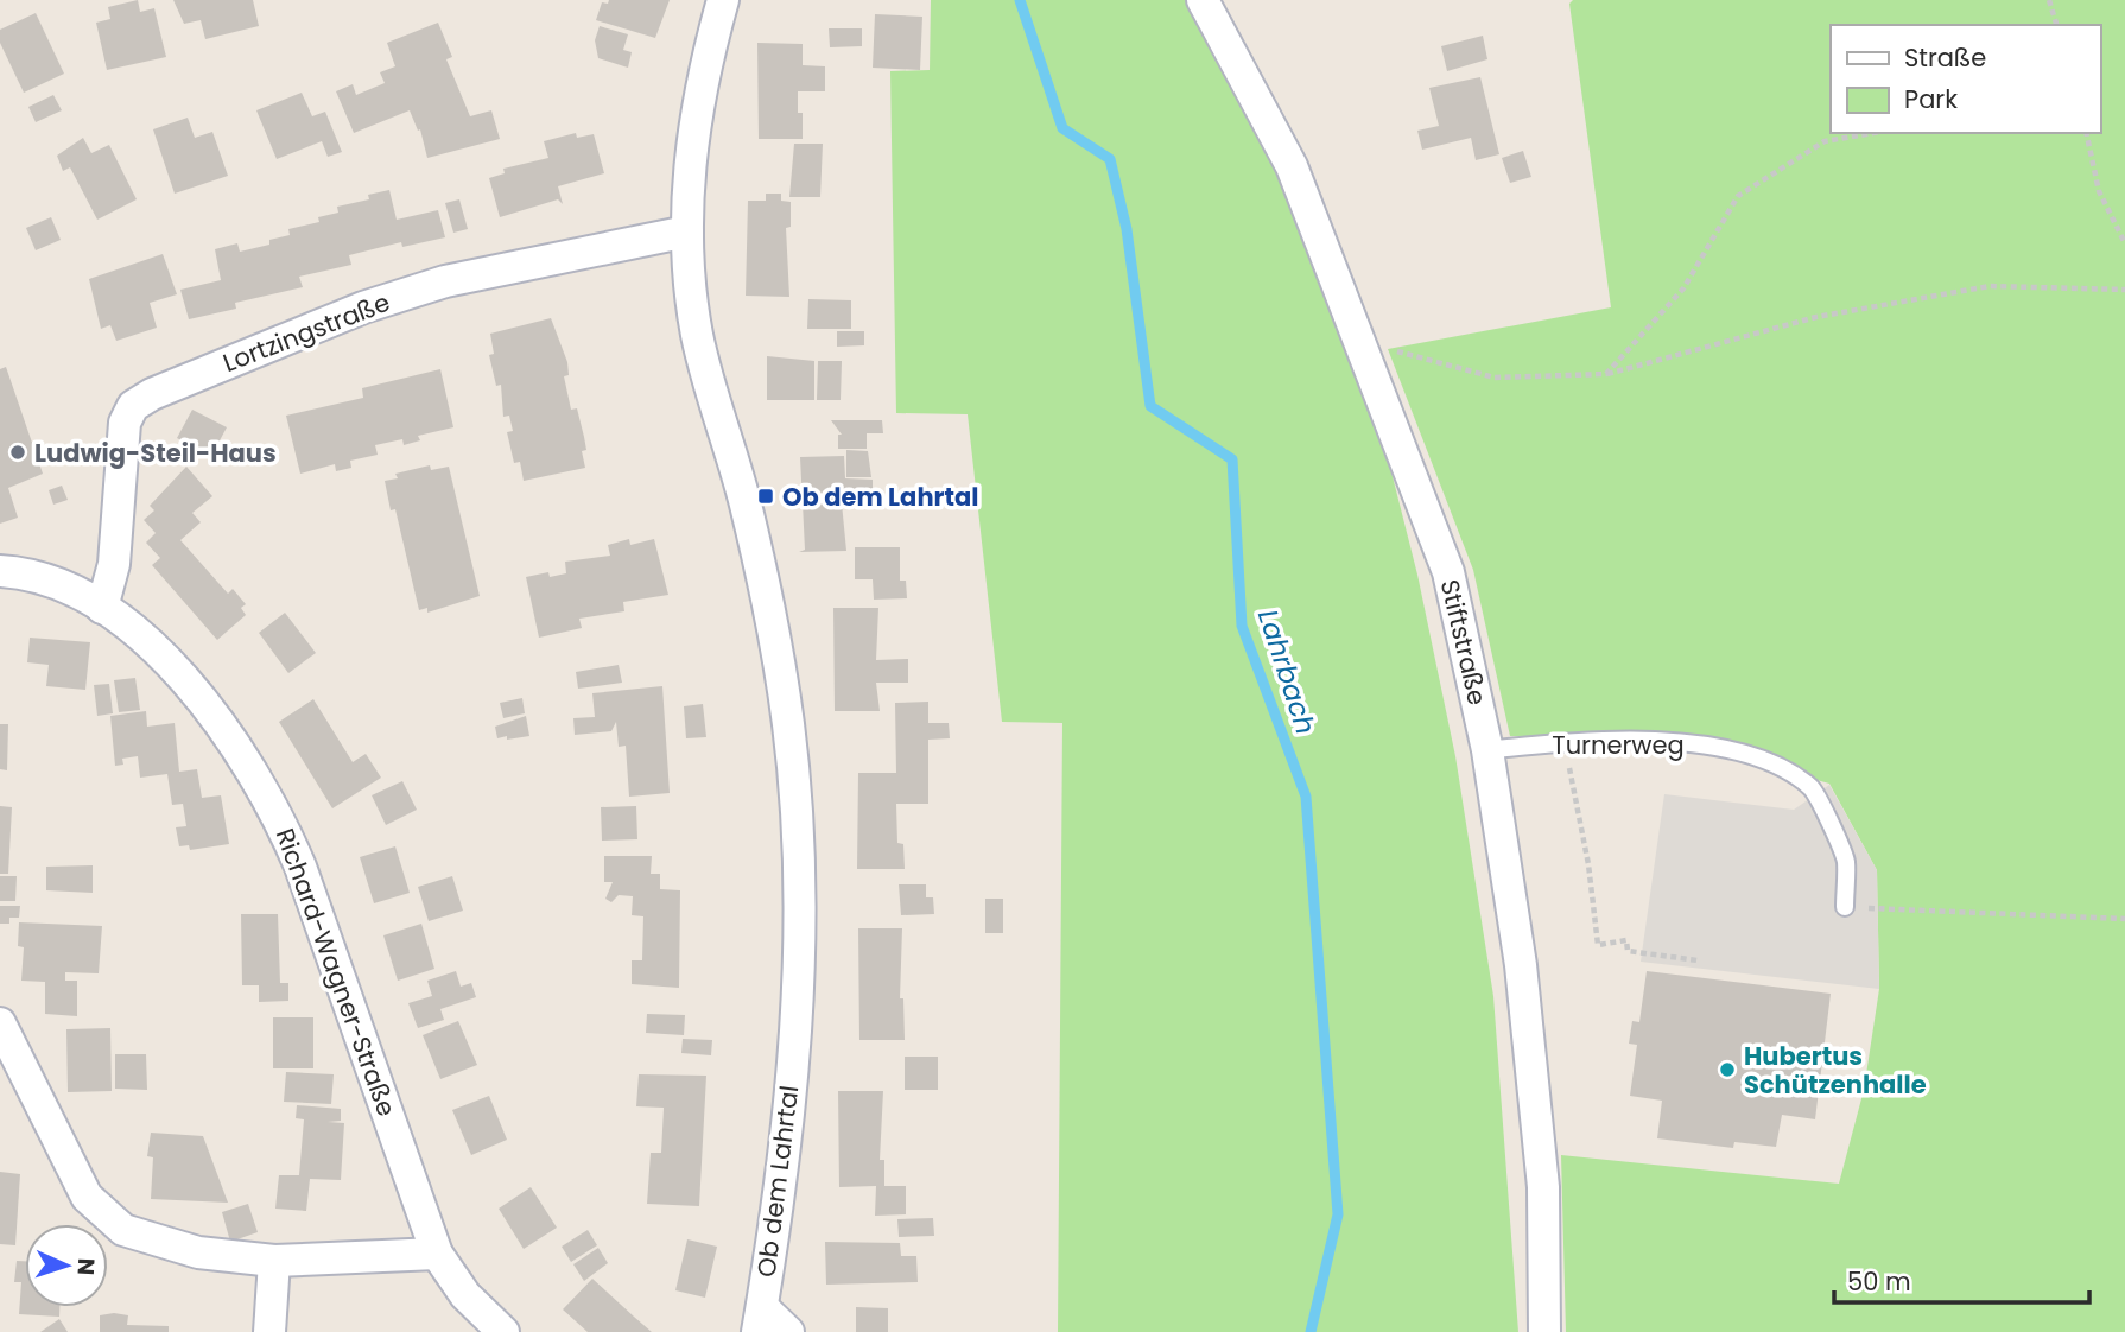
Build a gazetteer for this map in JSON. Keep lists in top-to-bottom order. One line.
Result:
{"streets":{"street":["Lortzingstraße","Stiftstraße","Richard-Wagner-Straße","Ob dem Lahrtal"],"lane":["Turnerweg"]},"crossings":[["Lortzingstraße","Richard-Wagner-Straße"],["Lortzingstraße","Ob dem Lahrtal"],["Stiftstraße","Turnerweg"]],"water":["Lahrbach"],"places":{"other":["Ludwig-Steil-Haus","Hubertus Schützenhalle"],"transit":["Ob dem Lahrtal"]},"legend":["Straße","Park"],"scale_bar":"50 m","north":"right"}
